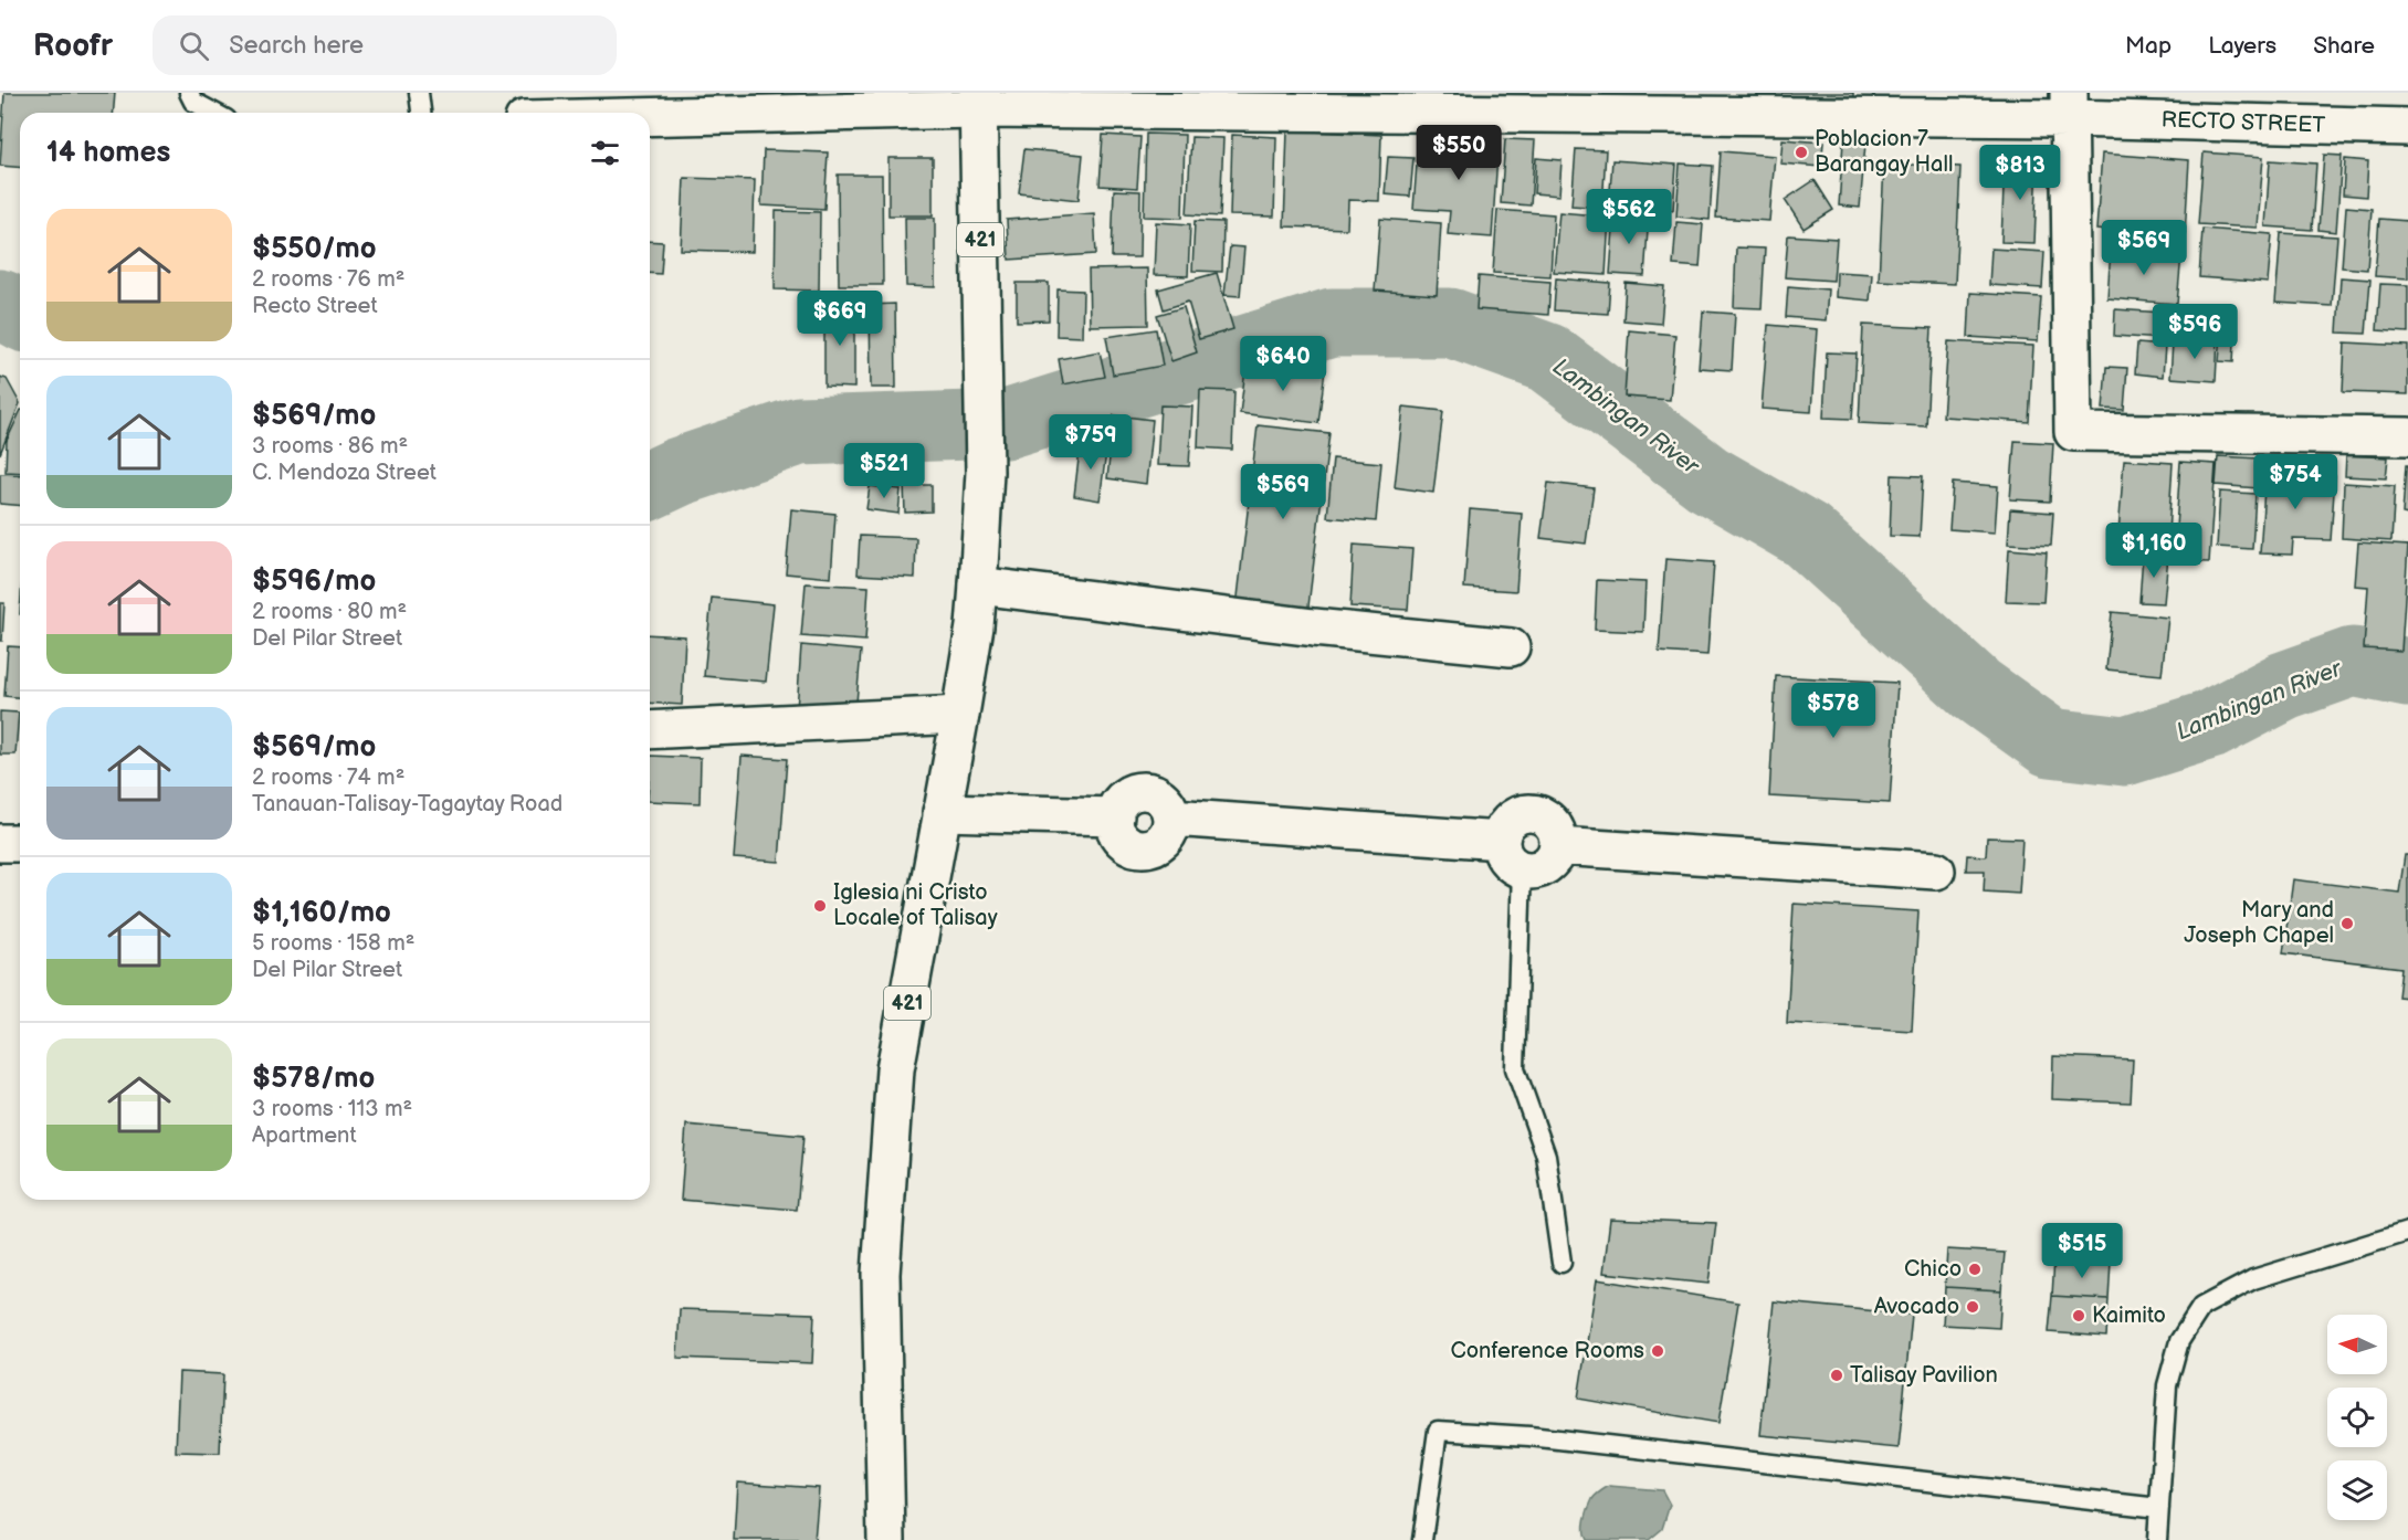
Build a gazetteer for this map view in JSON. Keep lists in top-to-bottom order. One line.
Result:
{"streets":{"street":["RECTO STREET","421"]},"crossings":[["RECTO STREET","421"]],"water":["Lambingan River"],"places":["Poblacion 7 Barangay Hall","Iglesia ni Cristo Locale of Talisay","Mary and Joseph Chapel","Chico","Avocado","Kaimito","Conference Rooms","Talisay Pavilion"],"north":"left","page":{"header":"Roofr","search":"Search here","nav":["Map","Layers","Share"],"heading":"14 homes","price":["$550","$813","$562","$569","$669","$596","$640","$759","$521","$754","$569","$1,160","$578","$515"],"list":[{"name":"$550/mo","note":"2 rooms · 76 m² · Recto Street"},{"name":"$569/mo","note":"3 rooms · 86 m² · C. Mendoza Street"},{"name":"$596/mo","note":"2 rooms · 80 m² · Del Pilar Street"},{"name":"$569/mo","note":"2 rooms · 74 m² · Tanauan-Talisay-Tagaytay Road"},{"name":"$1,160/mo","note":"5 rooms · 158 m² · Del Pilar Street"},{"name":"$578/mo","note":"3 rooms · 113 m² · Apartment"}]}}
